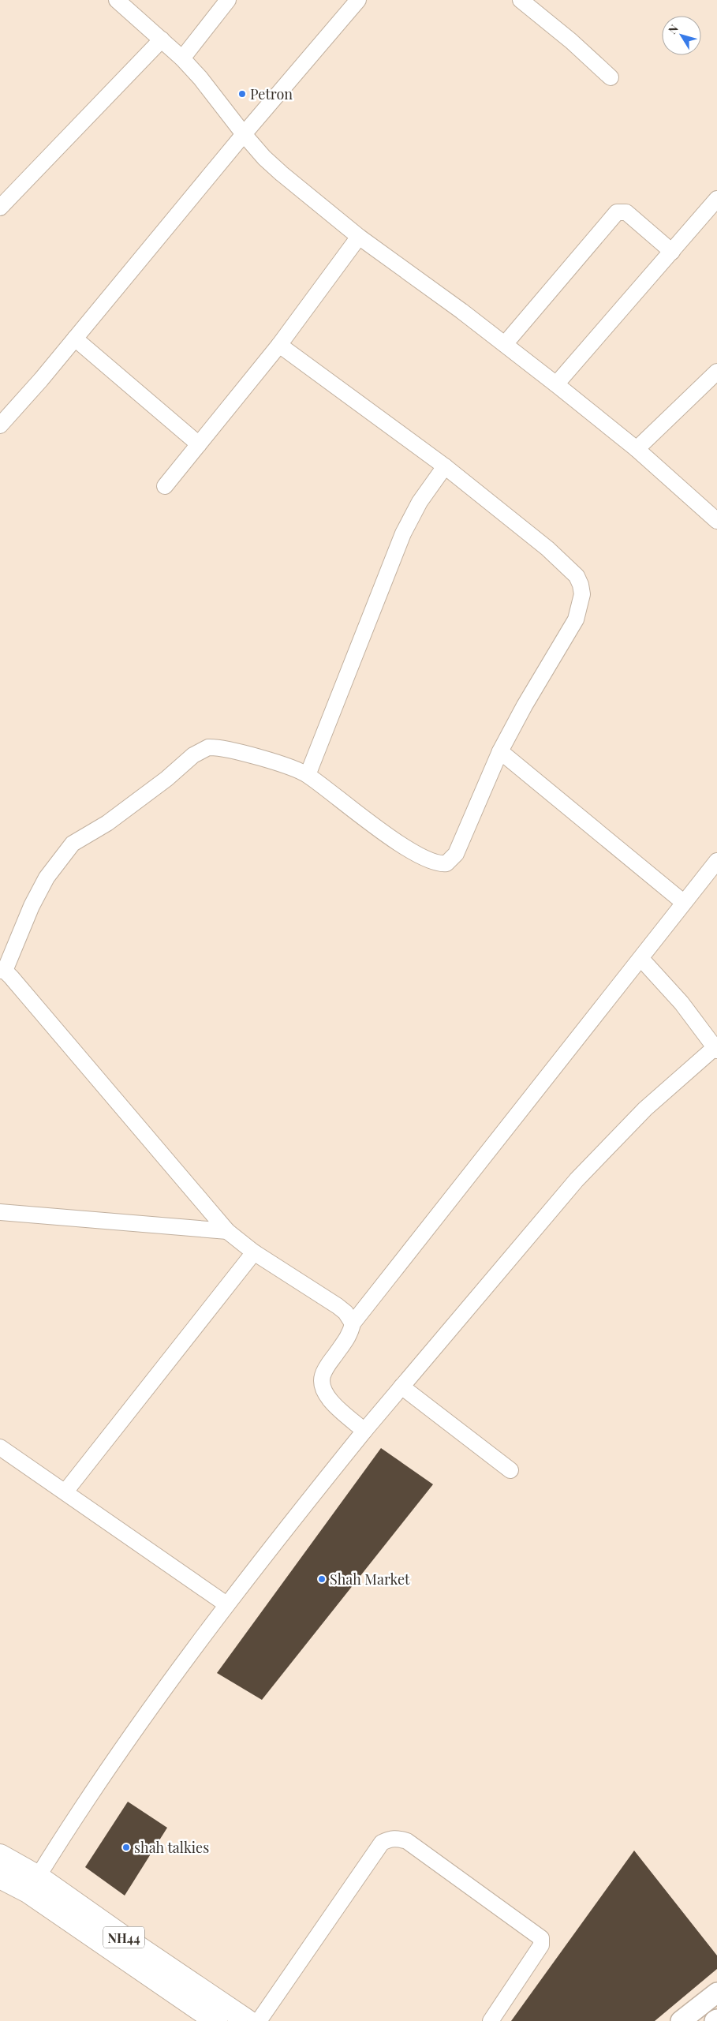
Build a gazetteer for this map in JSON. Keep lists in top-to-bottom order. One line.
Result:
{"streets":{"highway":["NH44"]},"places":["Petron","Shah Market","shah talkies"],"north":"top left"}
